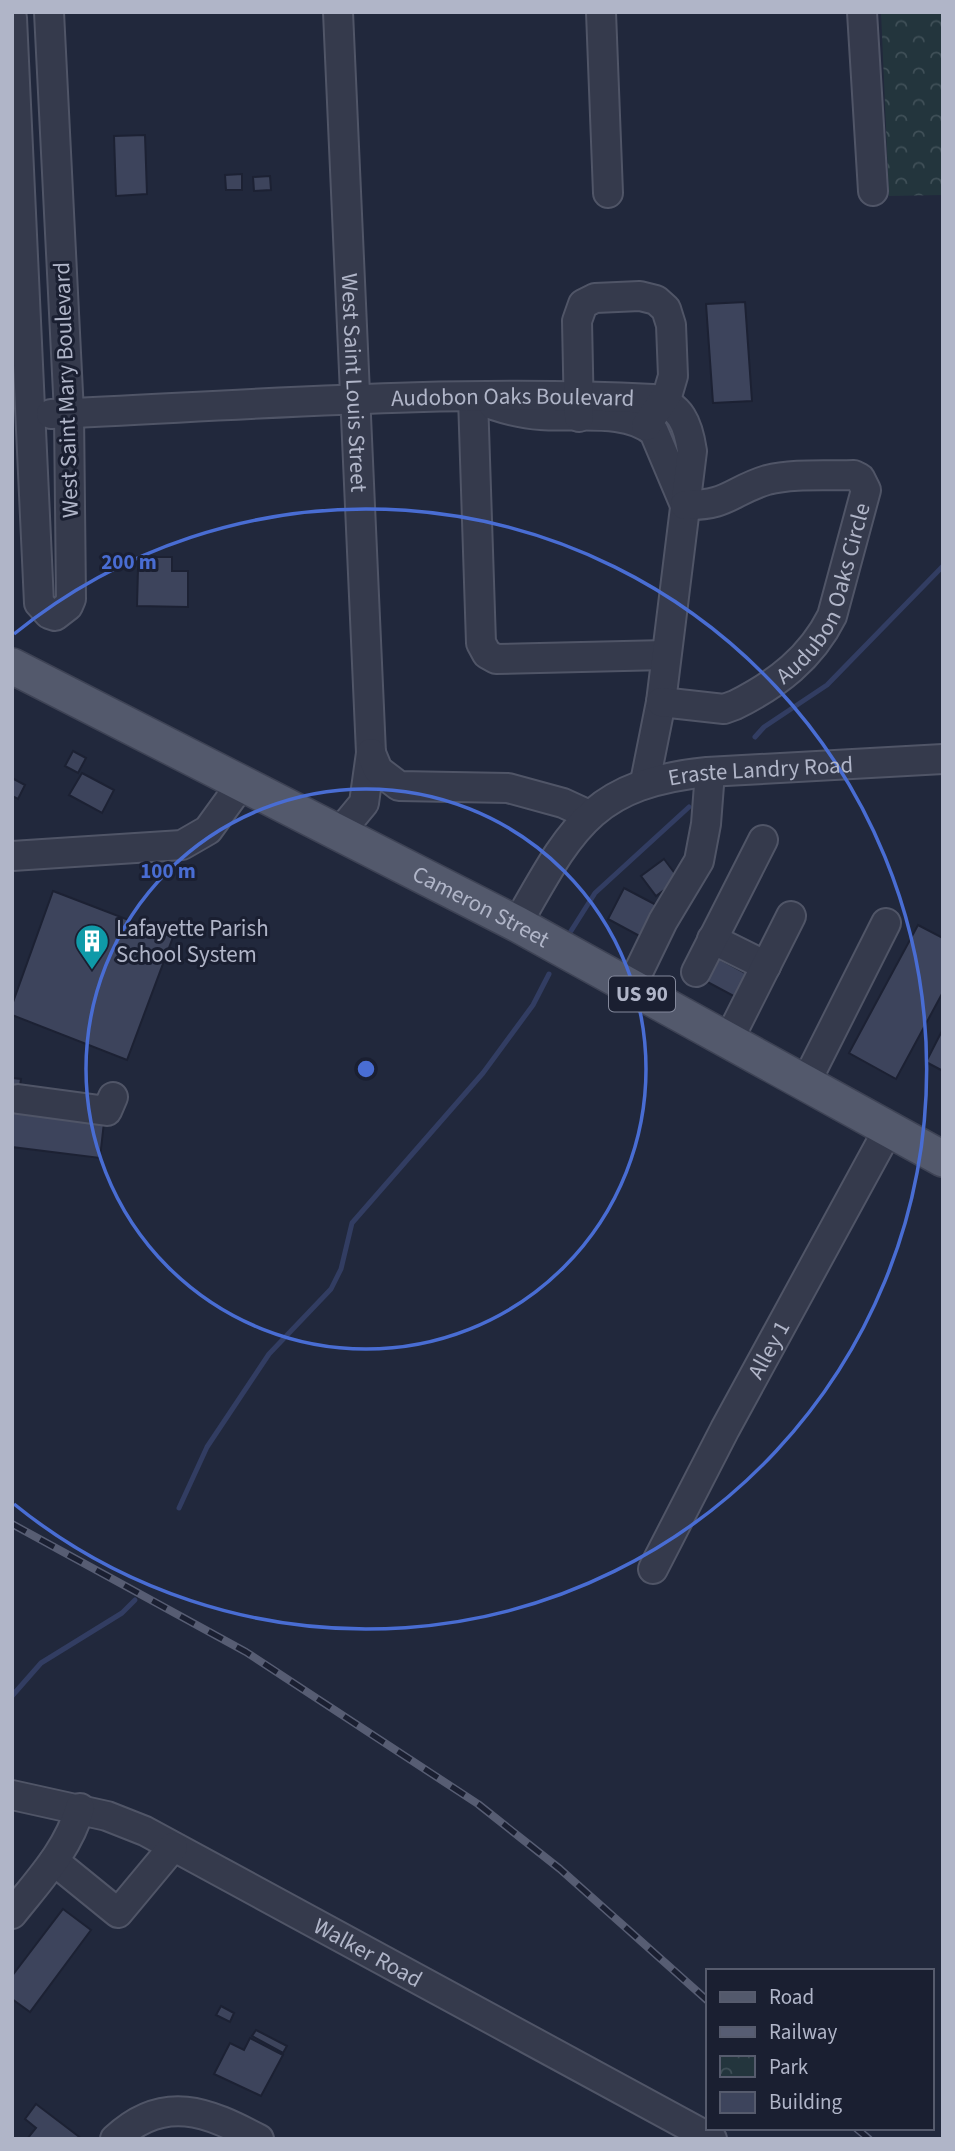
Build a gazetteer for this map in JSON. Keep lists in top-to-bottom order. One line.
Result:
{"streets":{"main road":["Cameron Street","US 90"],"street":["West Saint Louis Street","West Saint Mary Boulevard","Audobon Oaks Boulevard","Audubon Oaks Circle","Eraste Landry Road","Alley 1","Walker Road"]},"crossings":[["West Saint Louis Street","Audobon Oaks Boulevard"],["West Saint Mary Boulevard","Audobon Oaks Boulevard"],["Eraste Landry Road","Cameron Street"],["Cameron Street","Alley 1"]],"places":{"building":["Lafayette Parish School System"]},"legend":["Road","Railway","Park","Building"],"rings":["200 m","100 m"]}
